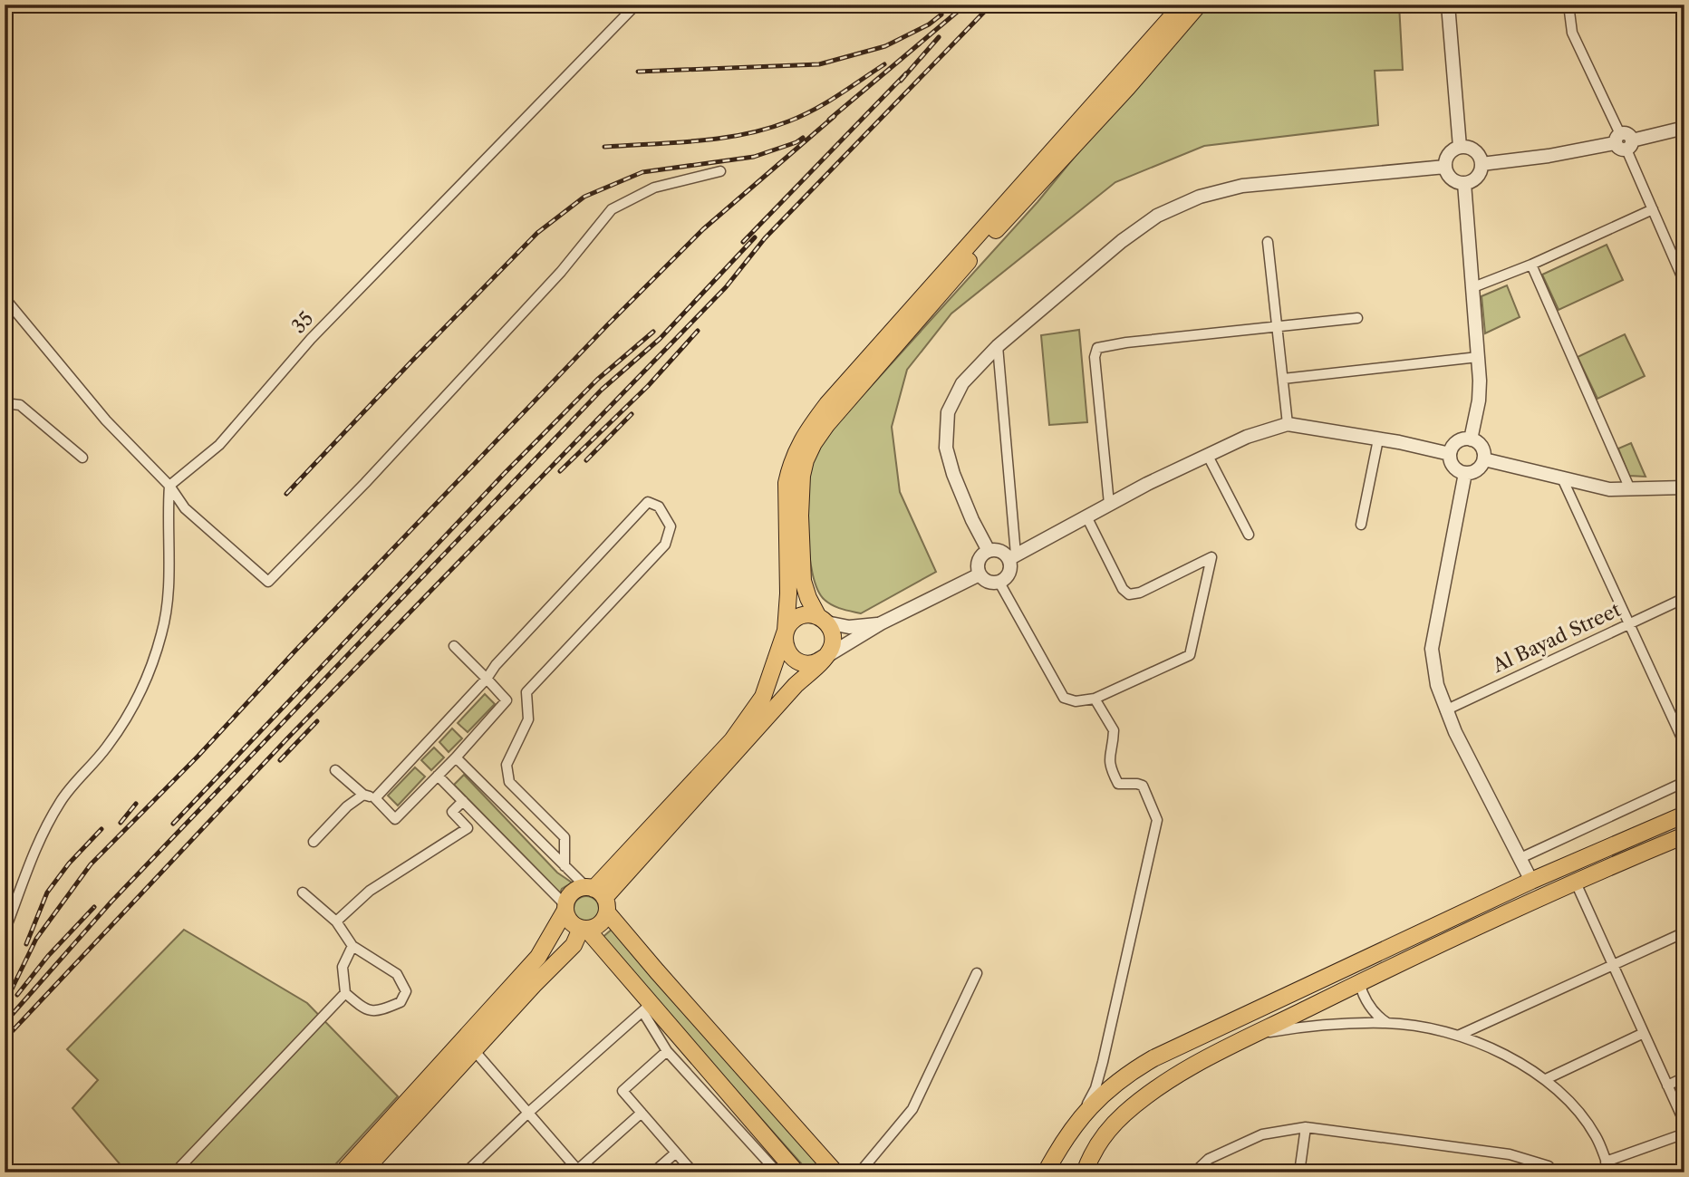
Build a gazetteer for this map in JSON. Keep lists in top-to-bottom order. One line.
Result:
{"streets":{"street":["35","Al Bayad Street"]}}
